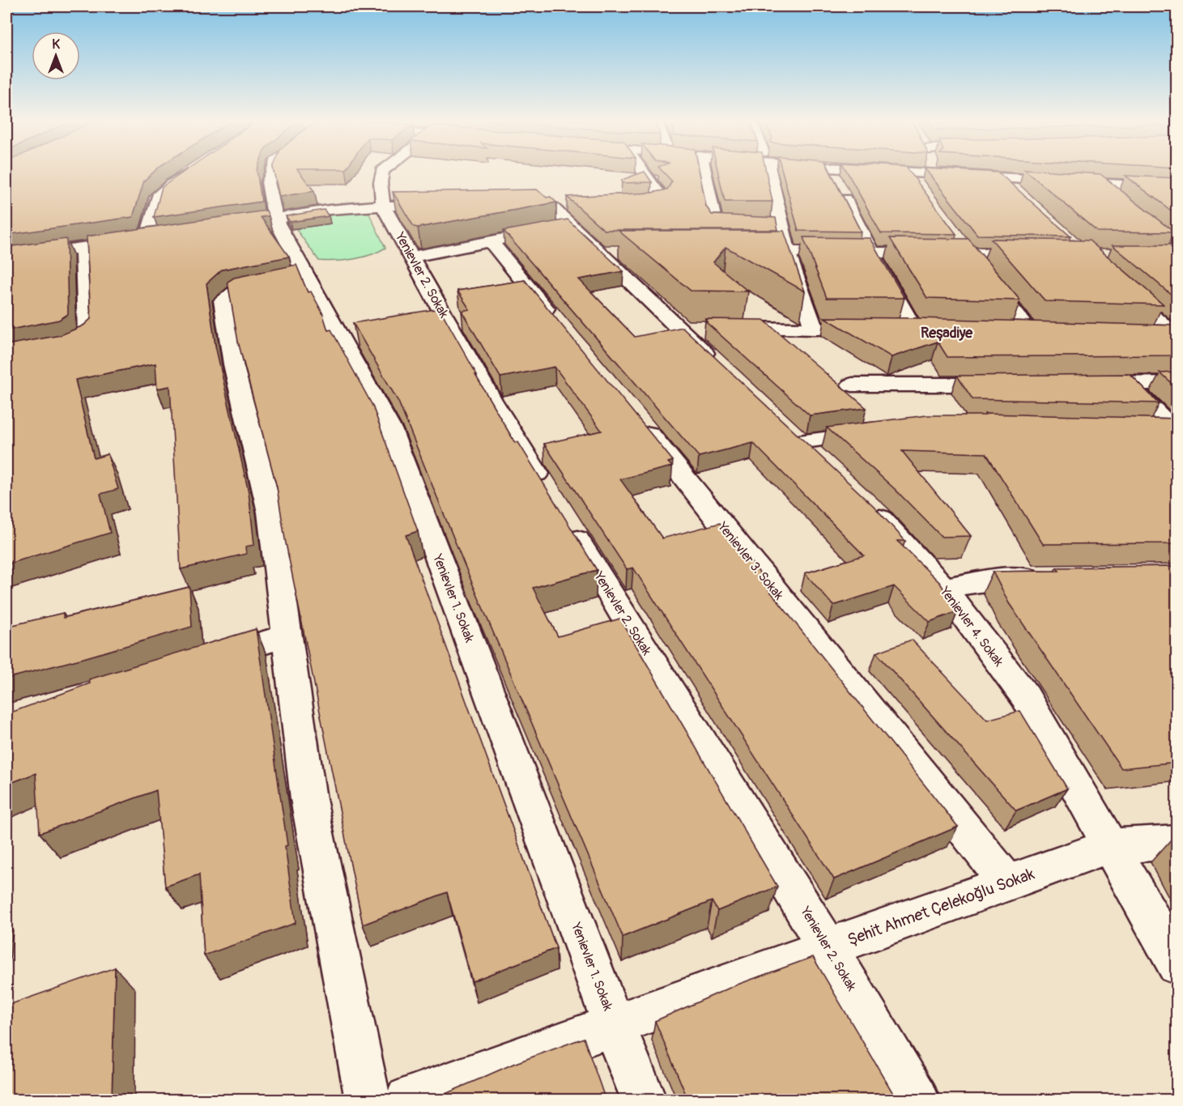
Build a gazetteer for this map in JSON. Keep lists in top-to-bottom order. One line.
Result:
{"streets":{"street":["Yenievler 2. Sokak","Yenievler 3. Sokak","Yenievler 1. Sokak","Yenievler 4. Sokak","Şehit Ahmet Çelekoğlu Sokak"]},"crossings":[["Yenievler 2. Sokak","Şehit Ahmet Çelekoğlu Sokak"],["Yenievler 3. Sokak","Şehit Ahmet Çelekoğlu Sokak"],["Yenievler 1. Sokak","Şehit Ahmet Çelekoğlu Sokak"],["Yenievler 4. Sokak","Şehit Ahmet Çelekoğlu Sokak"]],"districts":["Reşadiye"],"north":"top"}
